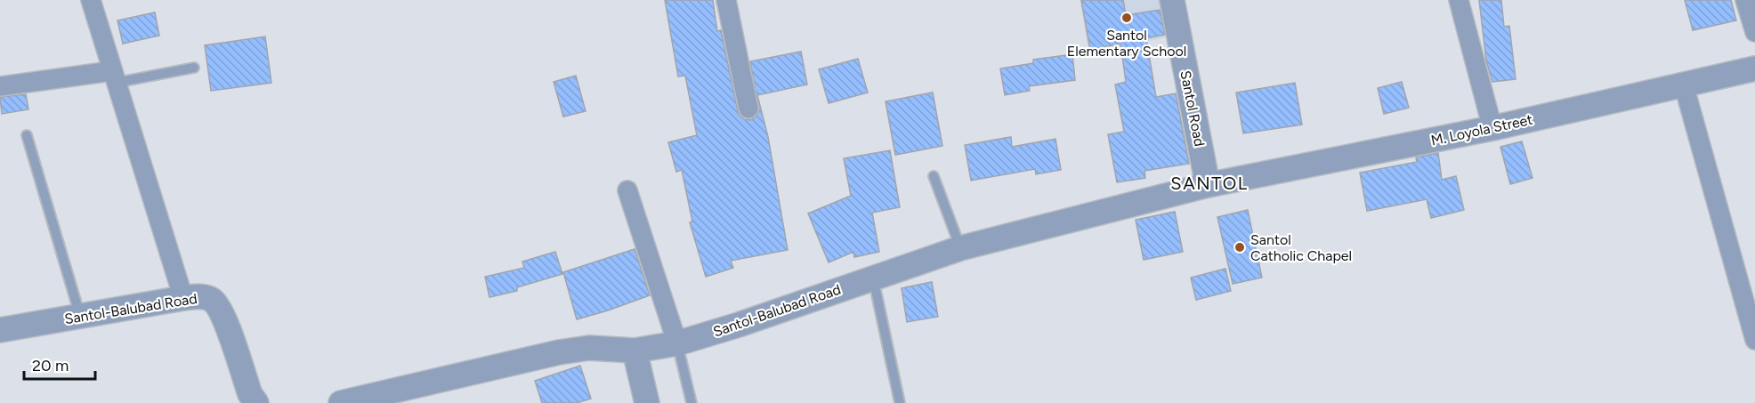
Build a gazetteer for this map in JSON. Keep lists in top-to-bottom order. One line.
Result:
{"streets":{"street":["Santol Road","M. Loyola Street","Santol-Balubad Road"]},"crossings":[["Santol Road","M. Loyola Street"],["Santol Road","Santol-Balubad Road"],["M. Loyola Street","Santol-Balubad Road"]],"districts":["SANTOL"],"places":["Santol Elementary School","Santol Catholic Chapel"],"scale_bar":"20 m"}
